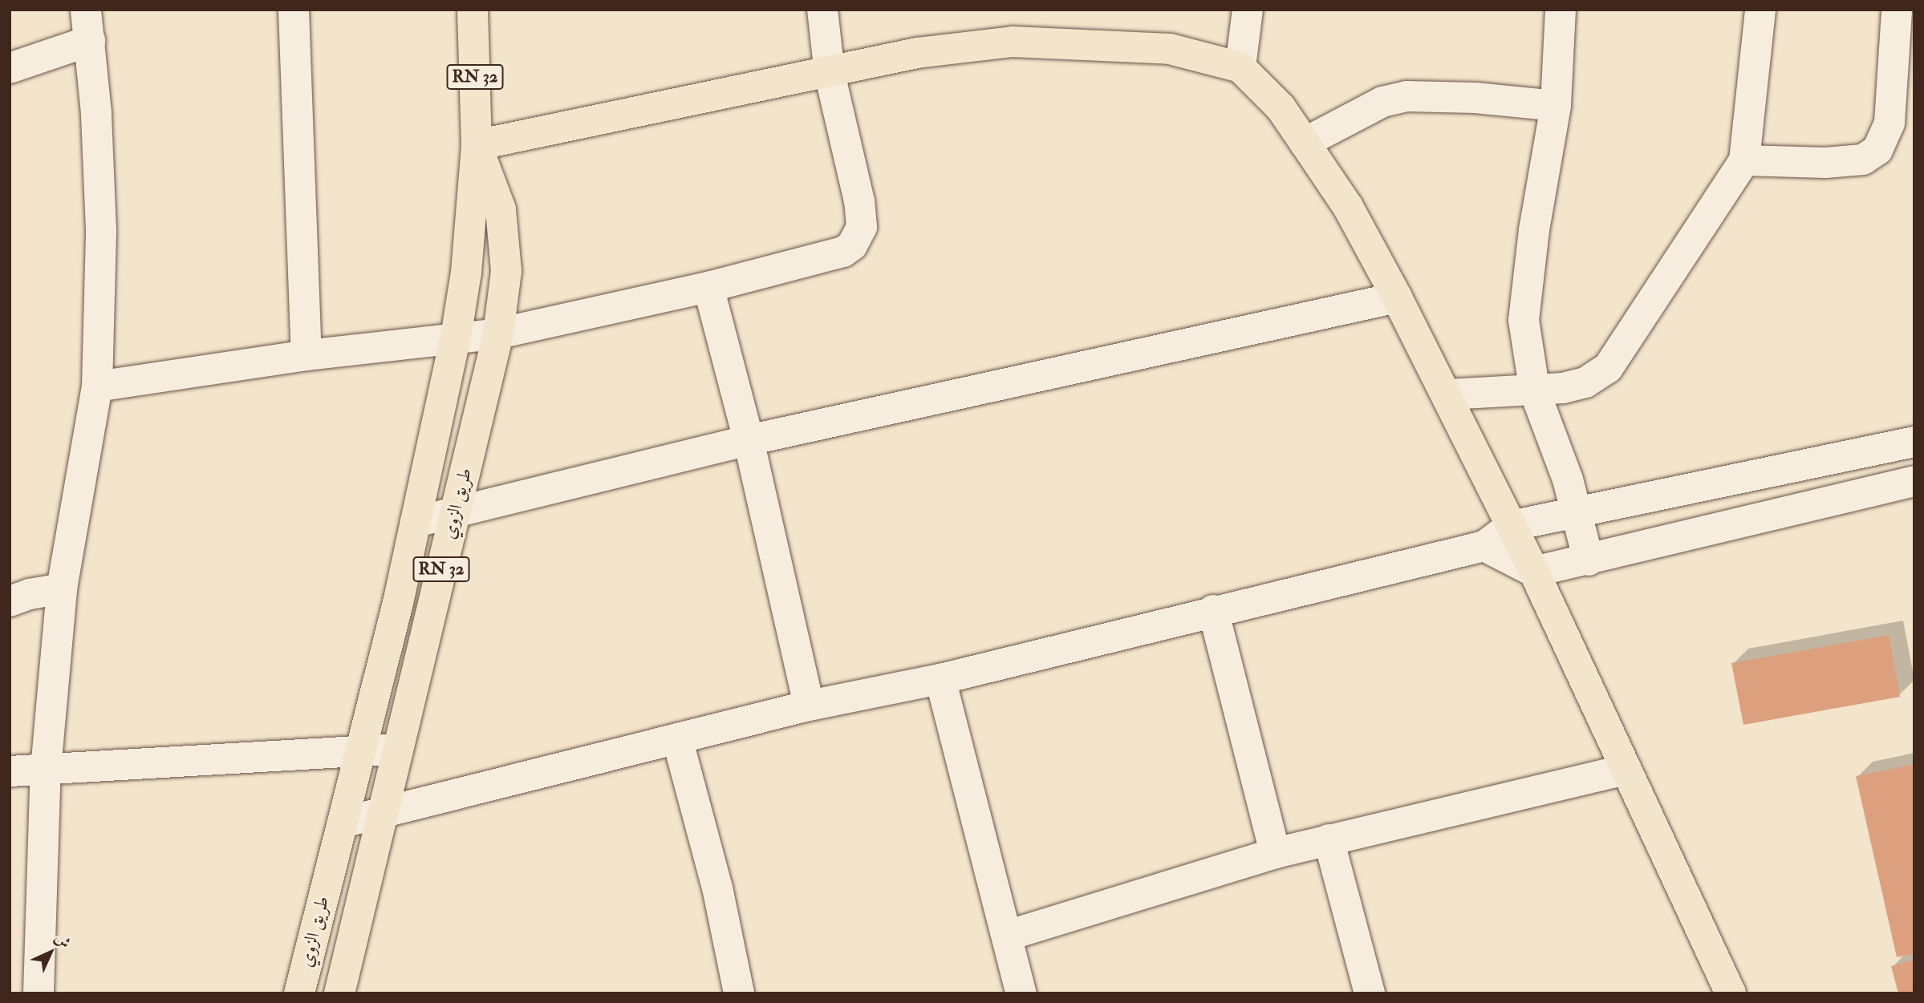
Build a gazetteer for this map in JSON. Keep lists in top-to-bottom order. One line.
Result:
{"streets":{"main road":["RN 32","طريق الزوي"]},"north":"top right"}
